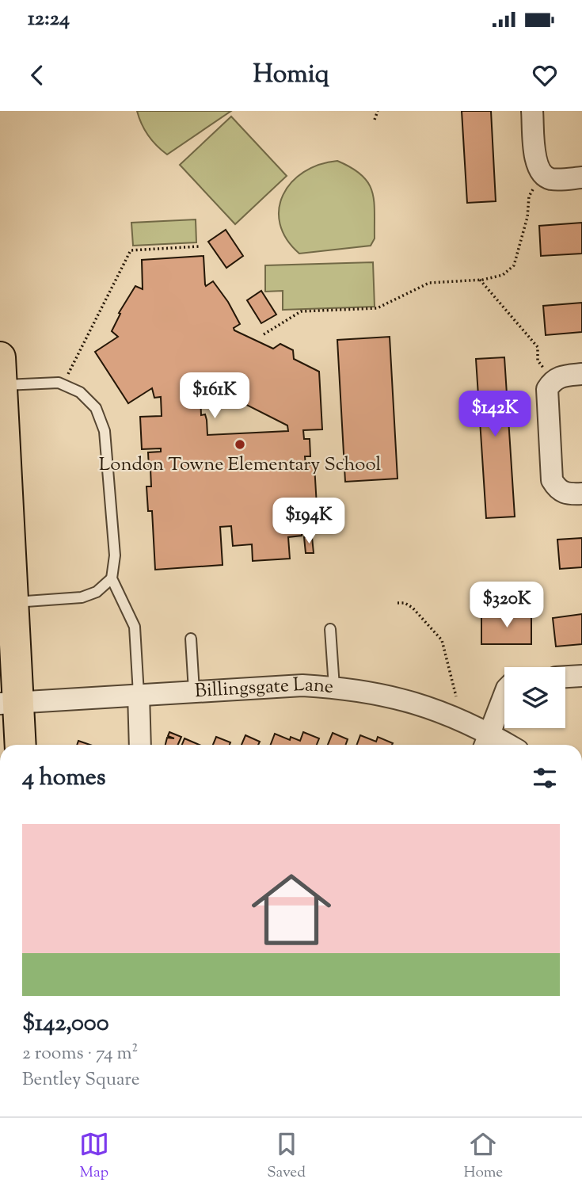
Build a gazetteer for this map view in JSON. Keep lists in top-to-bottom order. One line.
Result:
{"streets":{"street":["Billingsgate Lane"]},"places":["London Towne Elementary School"],"page":{"status":"12:24","header":"Homiq","price":["$161K","$142K","$194K","$320K"],"heading":"4 homes","list":[{"name":"$142,000","note":"2 rooms · 74 m² · Bentley Square"}],"tabs":["Map","Saved","Home"]}}
